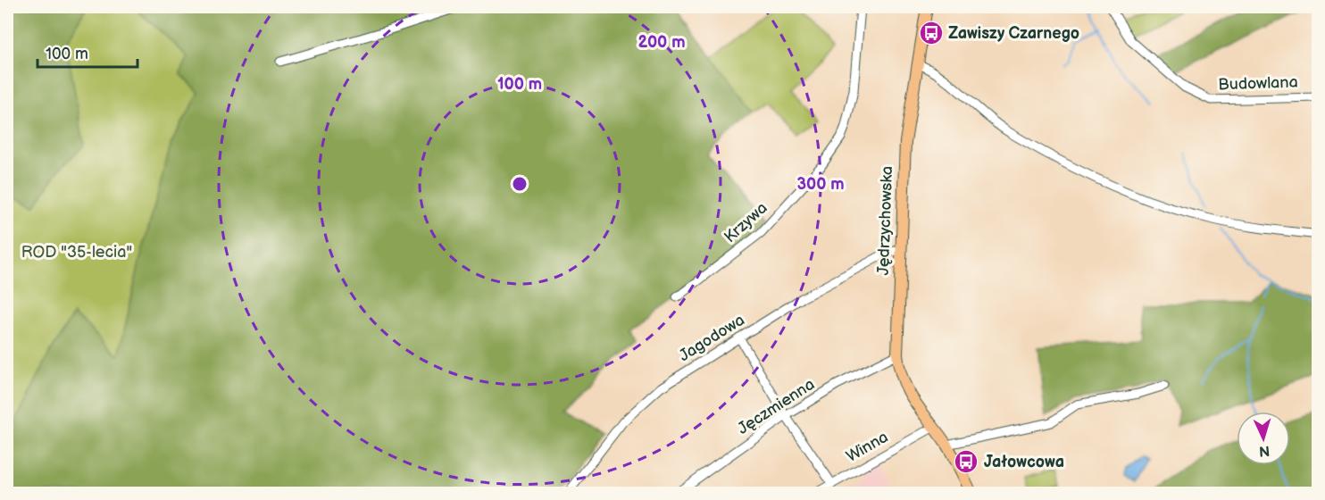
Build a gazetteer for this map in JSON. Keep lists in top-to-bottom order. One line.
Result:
{"streets":{"main road":["Jędrzychowska"],"street":["Budowlana","Krzywa","Jagodowa","Jęczmienna","Winna"]},"crossings":[["Jędrzychowska","Jagodowa"],["Jędrzychowska","Jęczmienna"],["Jędrzychowska","Winna"]],"parks":["ROD \"35-lecia\""],"places":{"bus stop":["Zawiszy Czarnego","Jałowcowa"]},"scale_bar":"100 m","north":"bottom","rings":["200 m","100 m","300 m"]}
